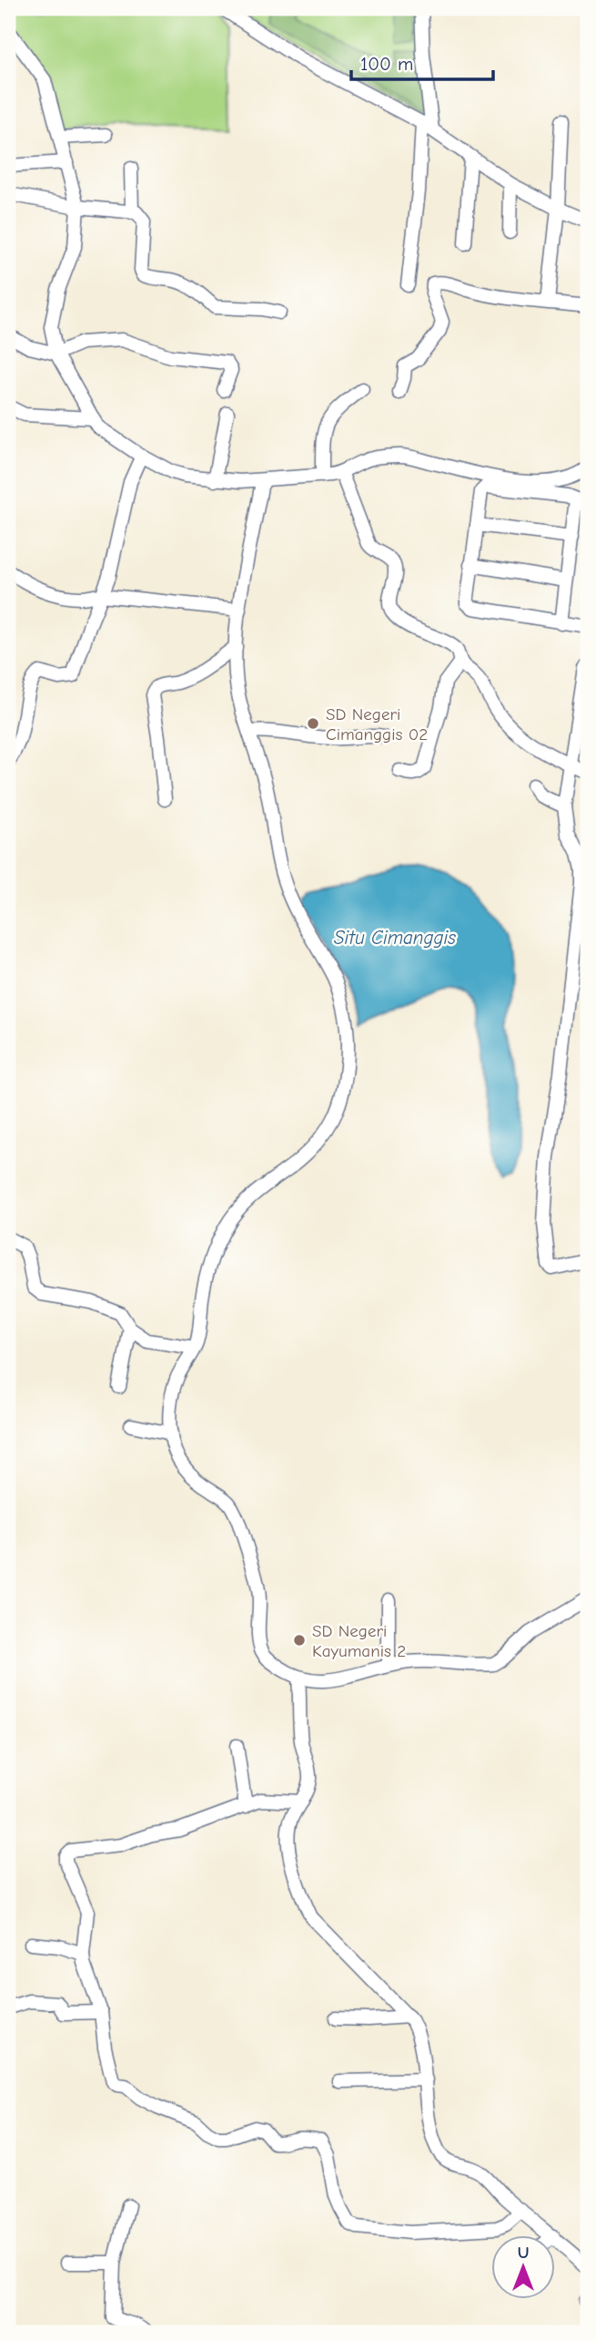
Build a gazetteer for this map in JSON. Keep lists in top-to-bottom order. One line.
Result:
{"water":["Situ Cimanggis"],"places":["SD Negeri Cimanggis 02","SD Negeri Kayumanis 2"],"scale_bar":"100 m","north":"top"}
